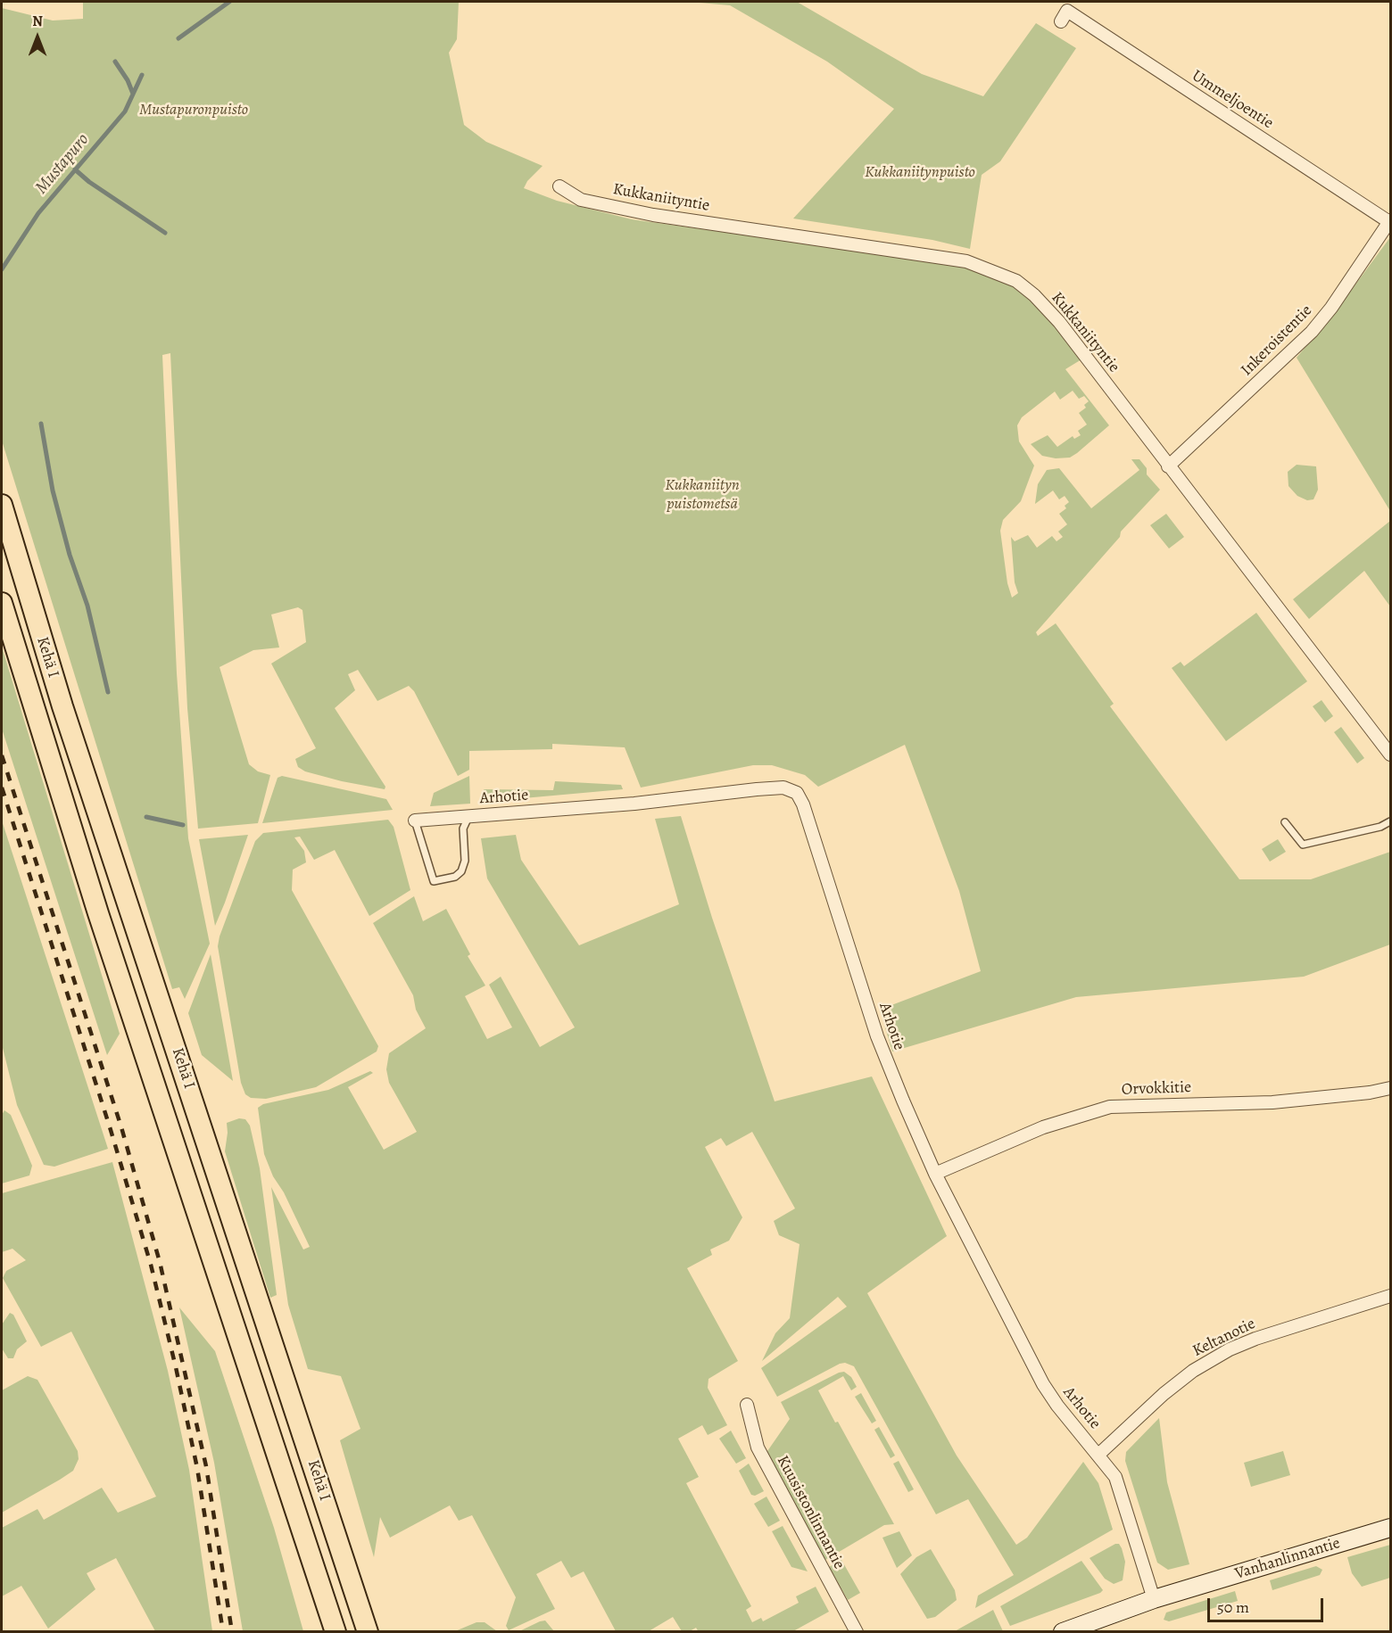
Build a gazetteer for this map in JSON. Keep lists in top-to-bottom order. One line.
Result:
{"streets":{"highway":["Kehä I"],"main road":["Vanhanlinnantie"],"street":["Ummeljoentie","Kukkaniityntie","Inkeroistentie","Arhotie","Orvokkitie","Keltanotie","Kuusistonlinnantie"]},"crossings":[["Ummeljoentie","Inkeroistentie"],["Kukkaniityntie","Inkeroistentie"],["Arhotie","Orvokkitie"],["Arhotie","Keltanotie"],["Arhotie","Vanhanlinnantie"]],"water":["Mustapuro"],"parks":["Mustapuronpuisto","Kukkaniitynpuisto","Kukkaniityn puistometsä"],"scale_bar":"50 m","north":"top"}
